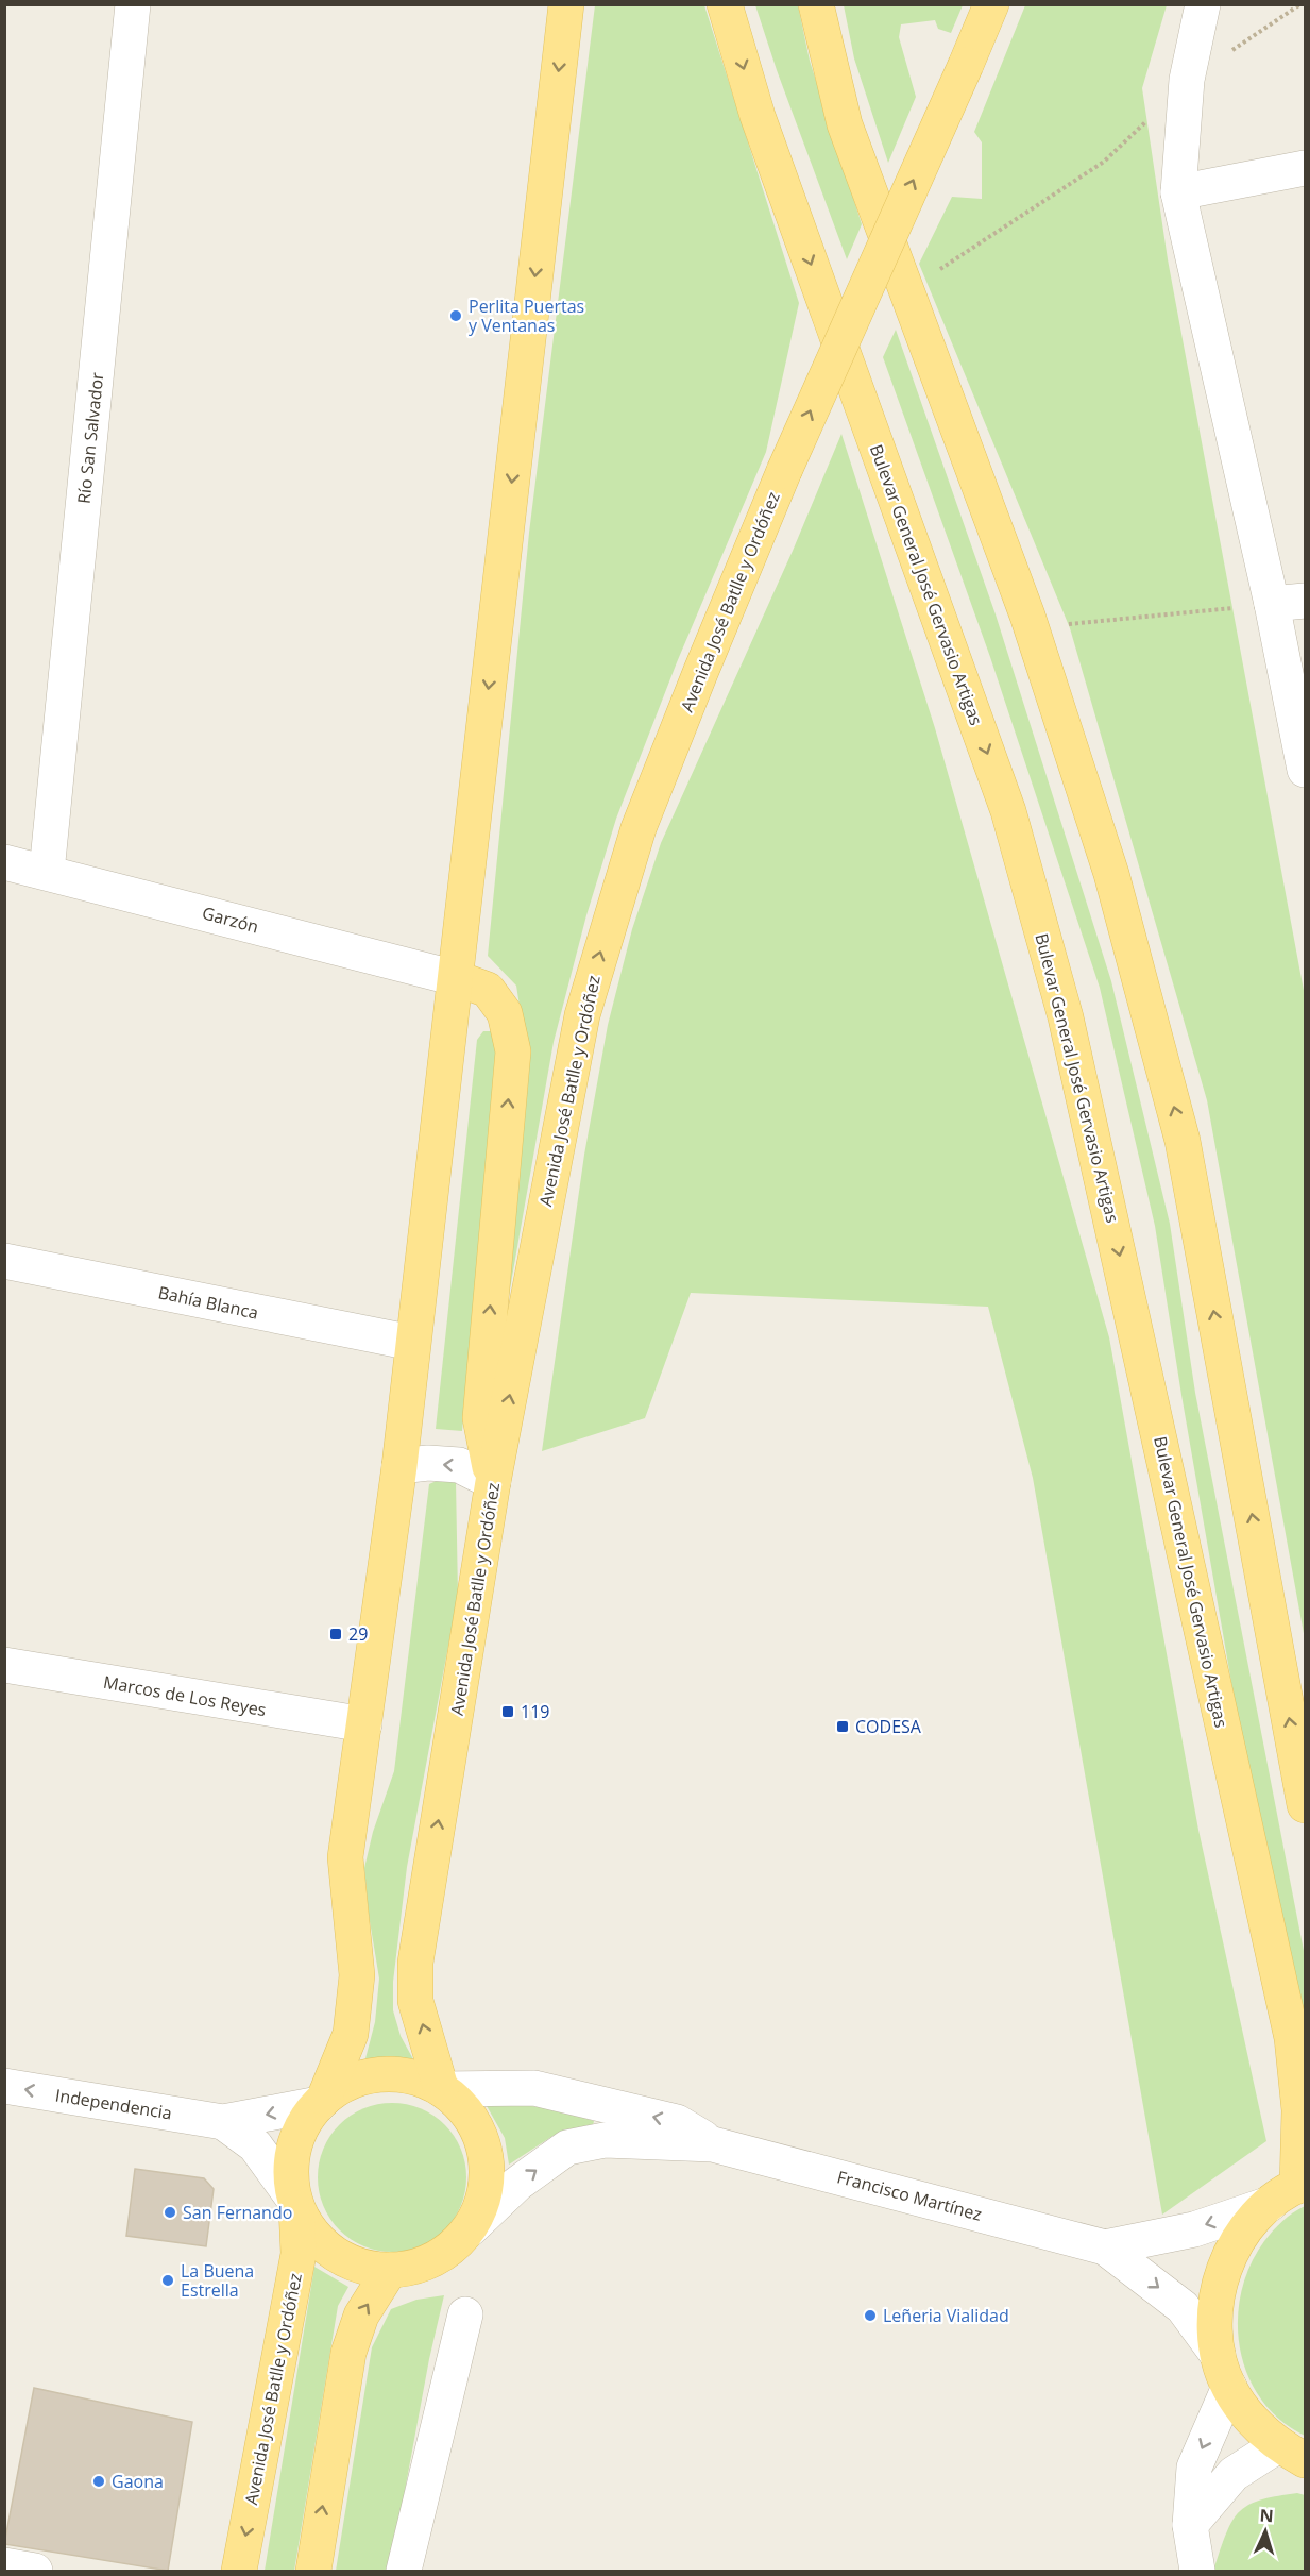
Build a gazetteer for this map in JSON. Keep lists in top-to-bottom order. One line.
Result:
{"streets":{"main road":["Bulevar General José Gervasio Artigas","Avenida José Batlle y Ordóñez"],"street":["Río San Salvador","Garzón","Bahía Blanca","Marcos de Los Reyes","Independencia","Francisco Martínez"]},"crossings":[["Río San Salvador","Garzón"],["Bulevar General José Gervasio Artigas","Francisco Martínez"],["Avenida José Batlle y Ordóñez","Independencia"],["Avenida José Batlle y Ordóñez","Francisco Martínez"],["Independencia","Francisco Martínez"]],"one_way":["Independencia"],"places":{"other":["Perlita Puertas y Ventanas","San Fernando","La Buena Estrella","Leñeria Vialidad","Gaona"],"transit":["29","119","CODESA"]},"north":"top"}
